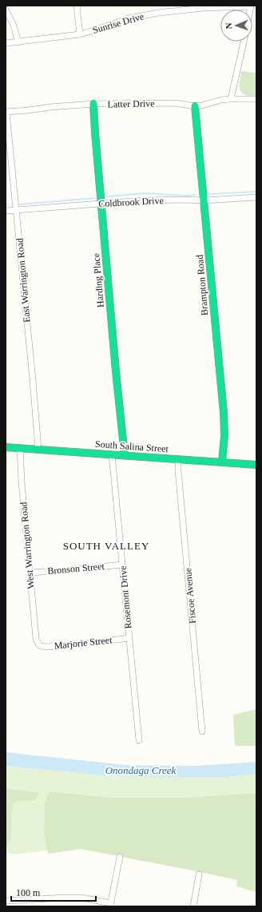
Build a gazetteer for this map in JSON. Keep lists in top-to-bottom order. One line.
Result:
{"streets":{"street":["Sunrise Drive","Latter Drive","Coldbrook Drive","East Warrington Road","Harding Place","Brampton Road","South Salina Street","West Warrington Road","Bronson Street","Fiscoe Avenue","Rosemont Drive","Marjorie Street"]},"crossings":[["Latter Drive","East Warrington Road"],["Latter Drive","Harding Place"],["Latter Drive","Brampton Road"],["Coldbrook Drive","East Warrington Road"],["Coldbrook Drive","Harding Place"],["Coldbrook Drive","Brampton Road"],["East Warrington Road","South Salina Street"],["Harding Place","South Salina Street"],["Brampton Road","South Salina Street"],["South Salina Street","West Warrington Road"],["South Salina Street","Fiscoe Avenue"],["South Salina Street","Rosemont Drive"],["West Warrington Road","Bronson Street"],["West Warrington Road","Marjorie Street"],["Bronson Street","Rosemont Drive"],["Rosemont Drive","Marjorie Street"]],"districts":["SOUTH VALLEY"],"water":["Onondaga Creek"],"scale_bar":"100 m","north":"left"}
